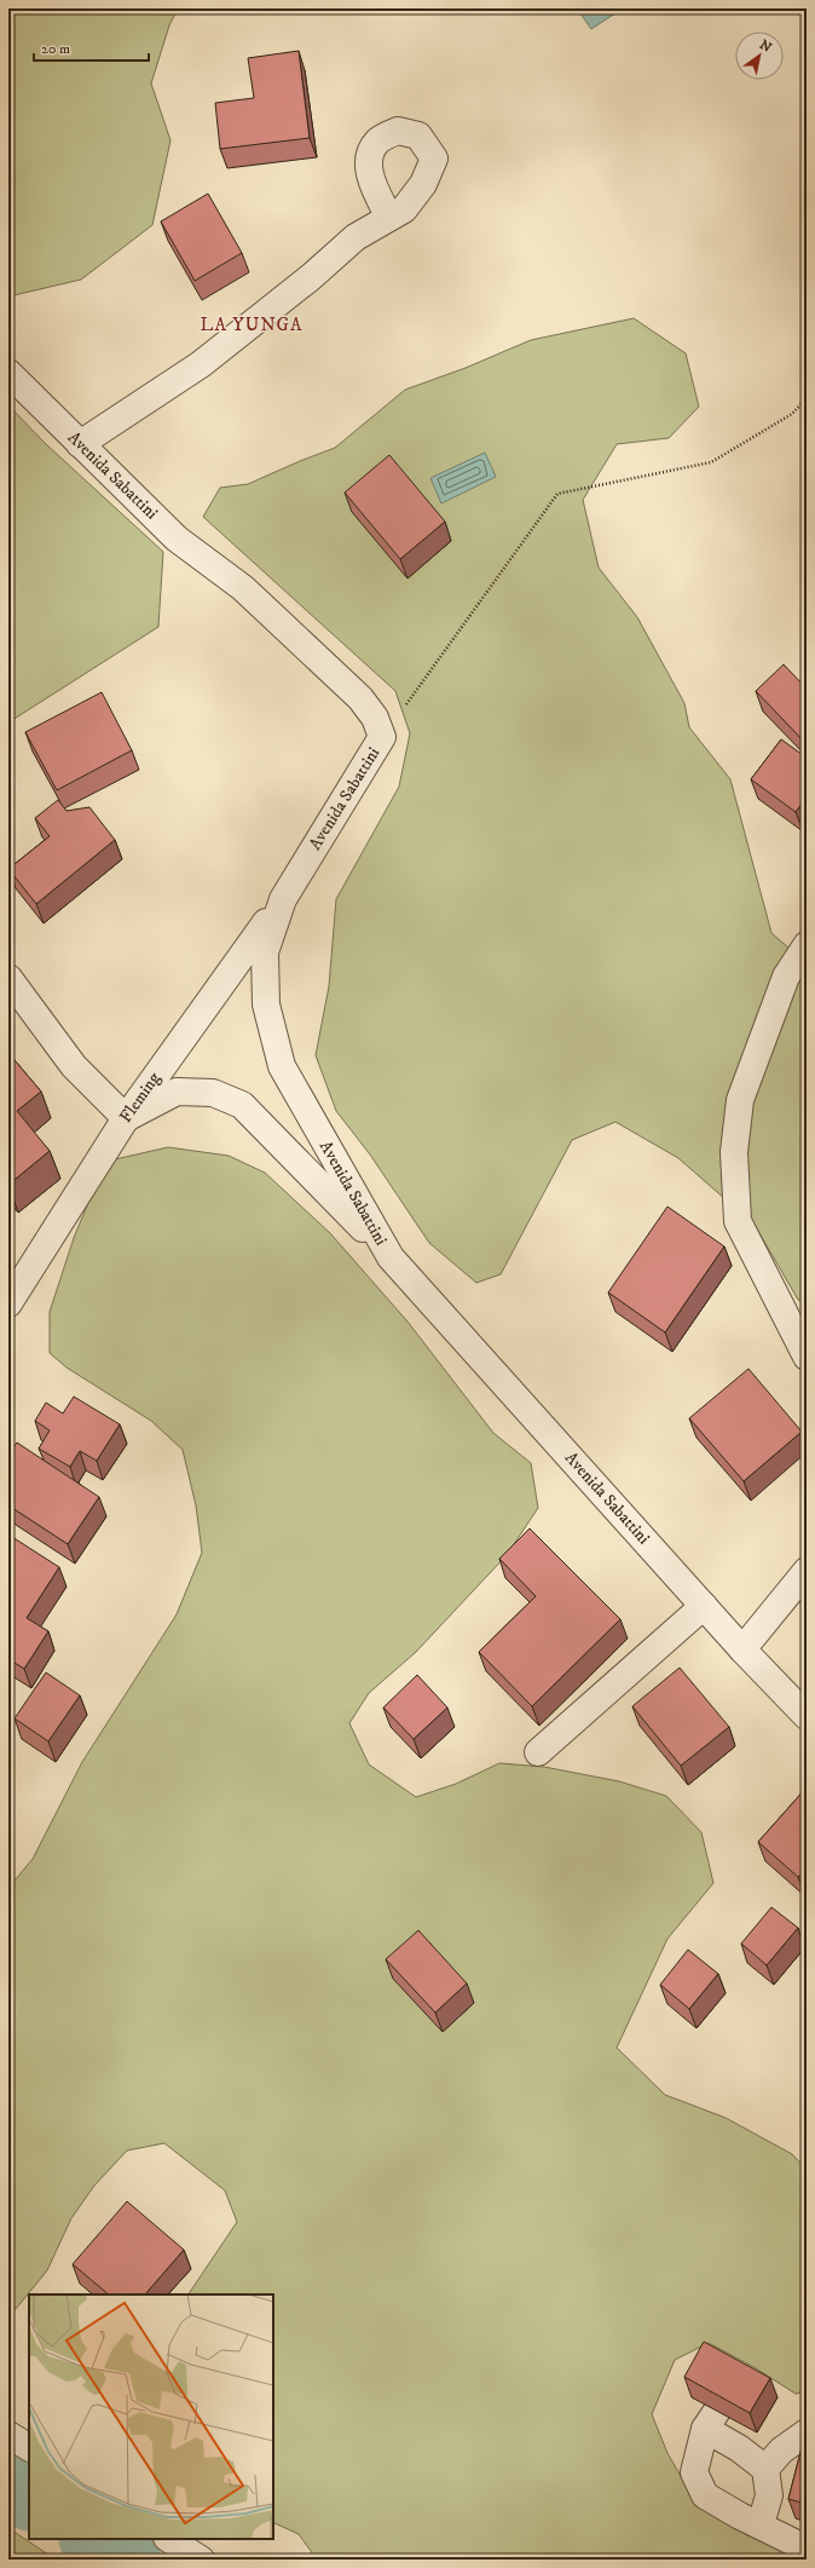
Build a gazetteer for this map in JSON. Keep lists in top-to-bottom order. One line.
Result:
{"streets":{"street":["Avenida Sabattini","Fleming"]},"crossings":[["Avenida Sabattini","Fleming"]],"districts":["LA YUNGA"],"scale_bar":"20 m","north":"top right"}
